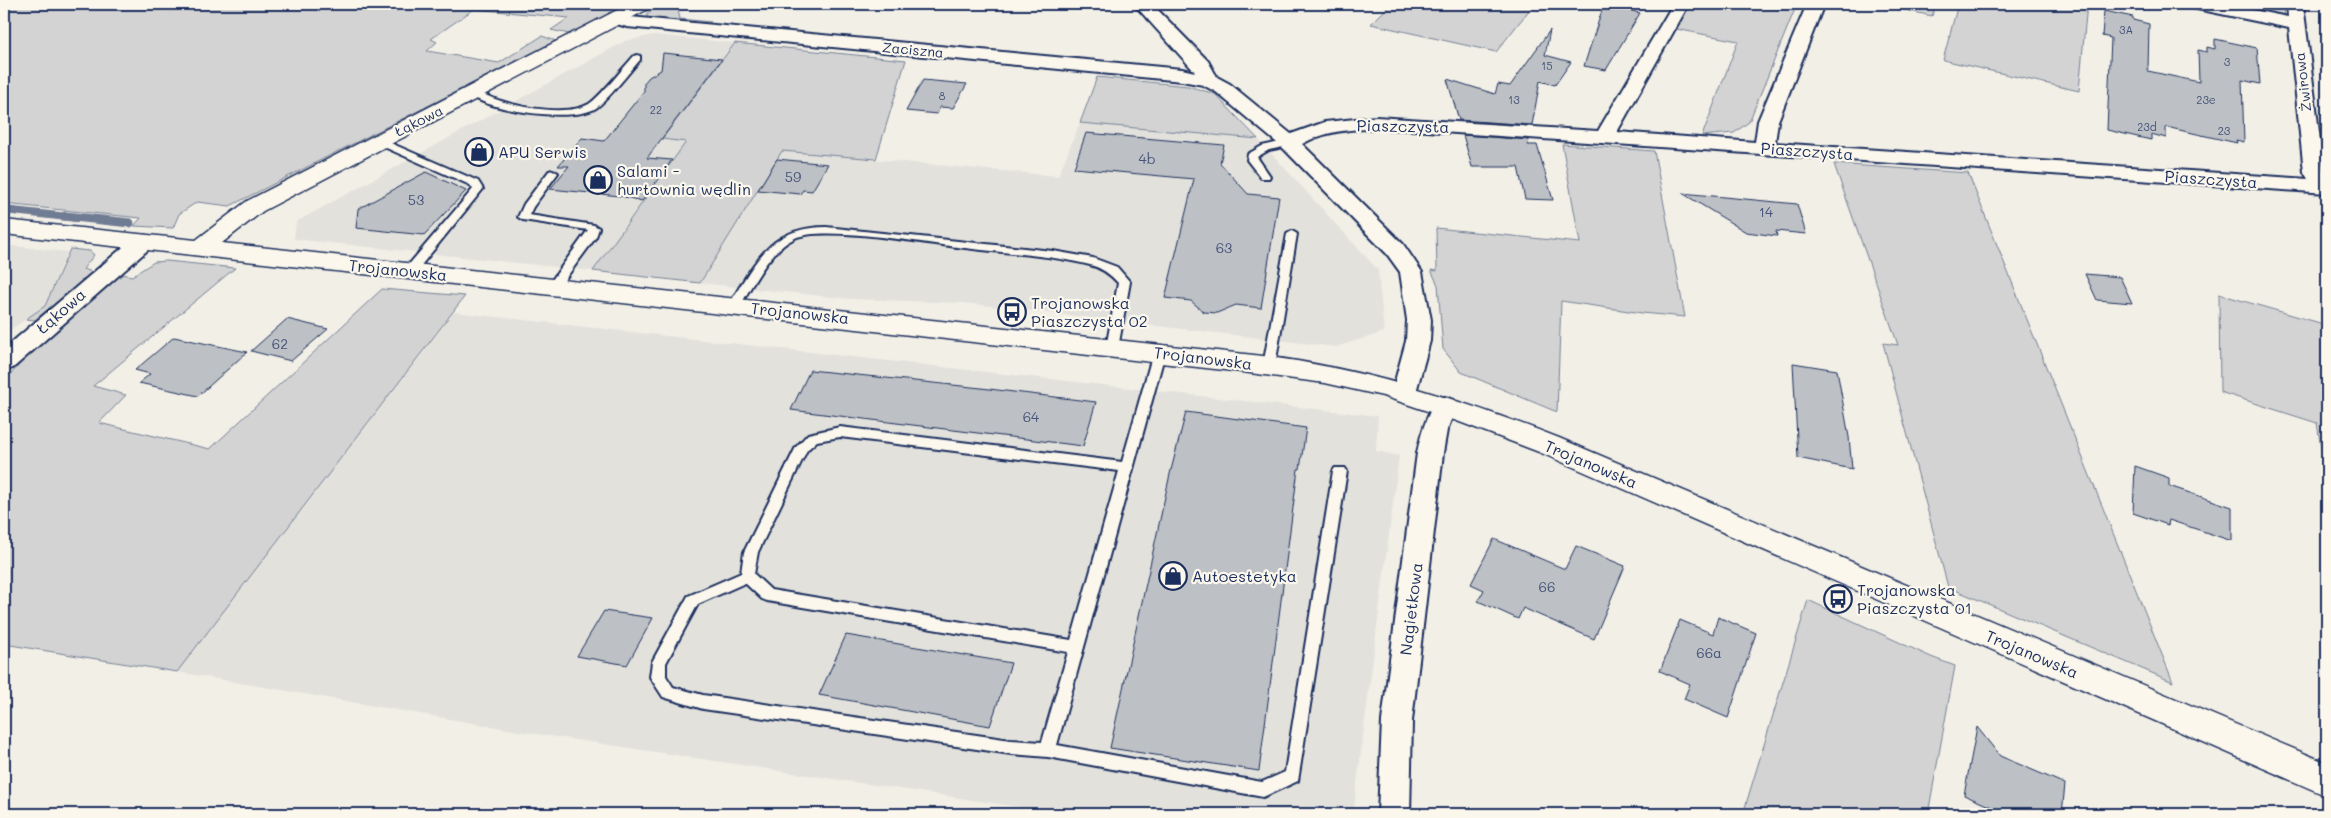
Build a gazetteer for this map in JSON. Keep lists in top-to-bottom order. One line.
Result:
{"streets":{"street":["Zaciszna","Żwirowa","Łąkowa","Piaszczysta","Trojanowska","Nagietkowa"]},"crossings":[["Zaciszna","Łąkowa"],["Żwirowa","Piaszczysta"],["Łąkowa","Trojanowska"],["Trojanowska","Nagietkowa"]],"places":{"shop":["APU Serwis","Salami - hurtownia wędlin","Autoestetyka"],"bus stop":["Trojanowska Piaszczysta 02","Trojanowska Piaszczysta 01"]},"house_numbers":["3A","3","15","8","13","23e","22","23d","23","4b","59","53","14","63","62","64","66","66a"]}
